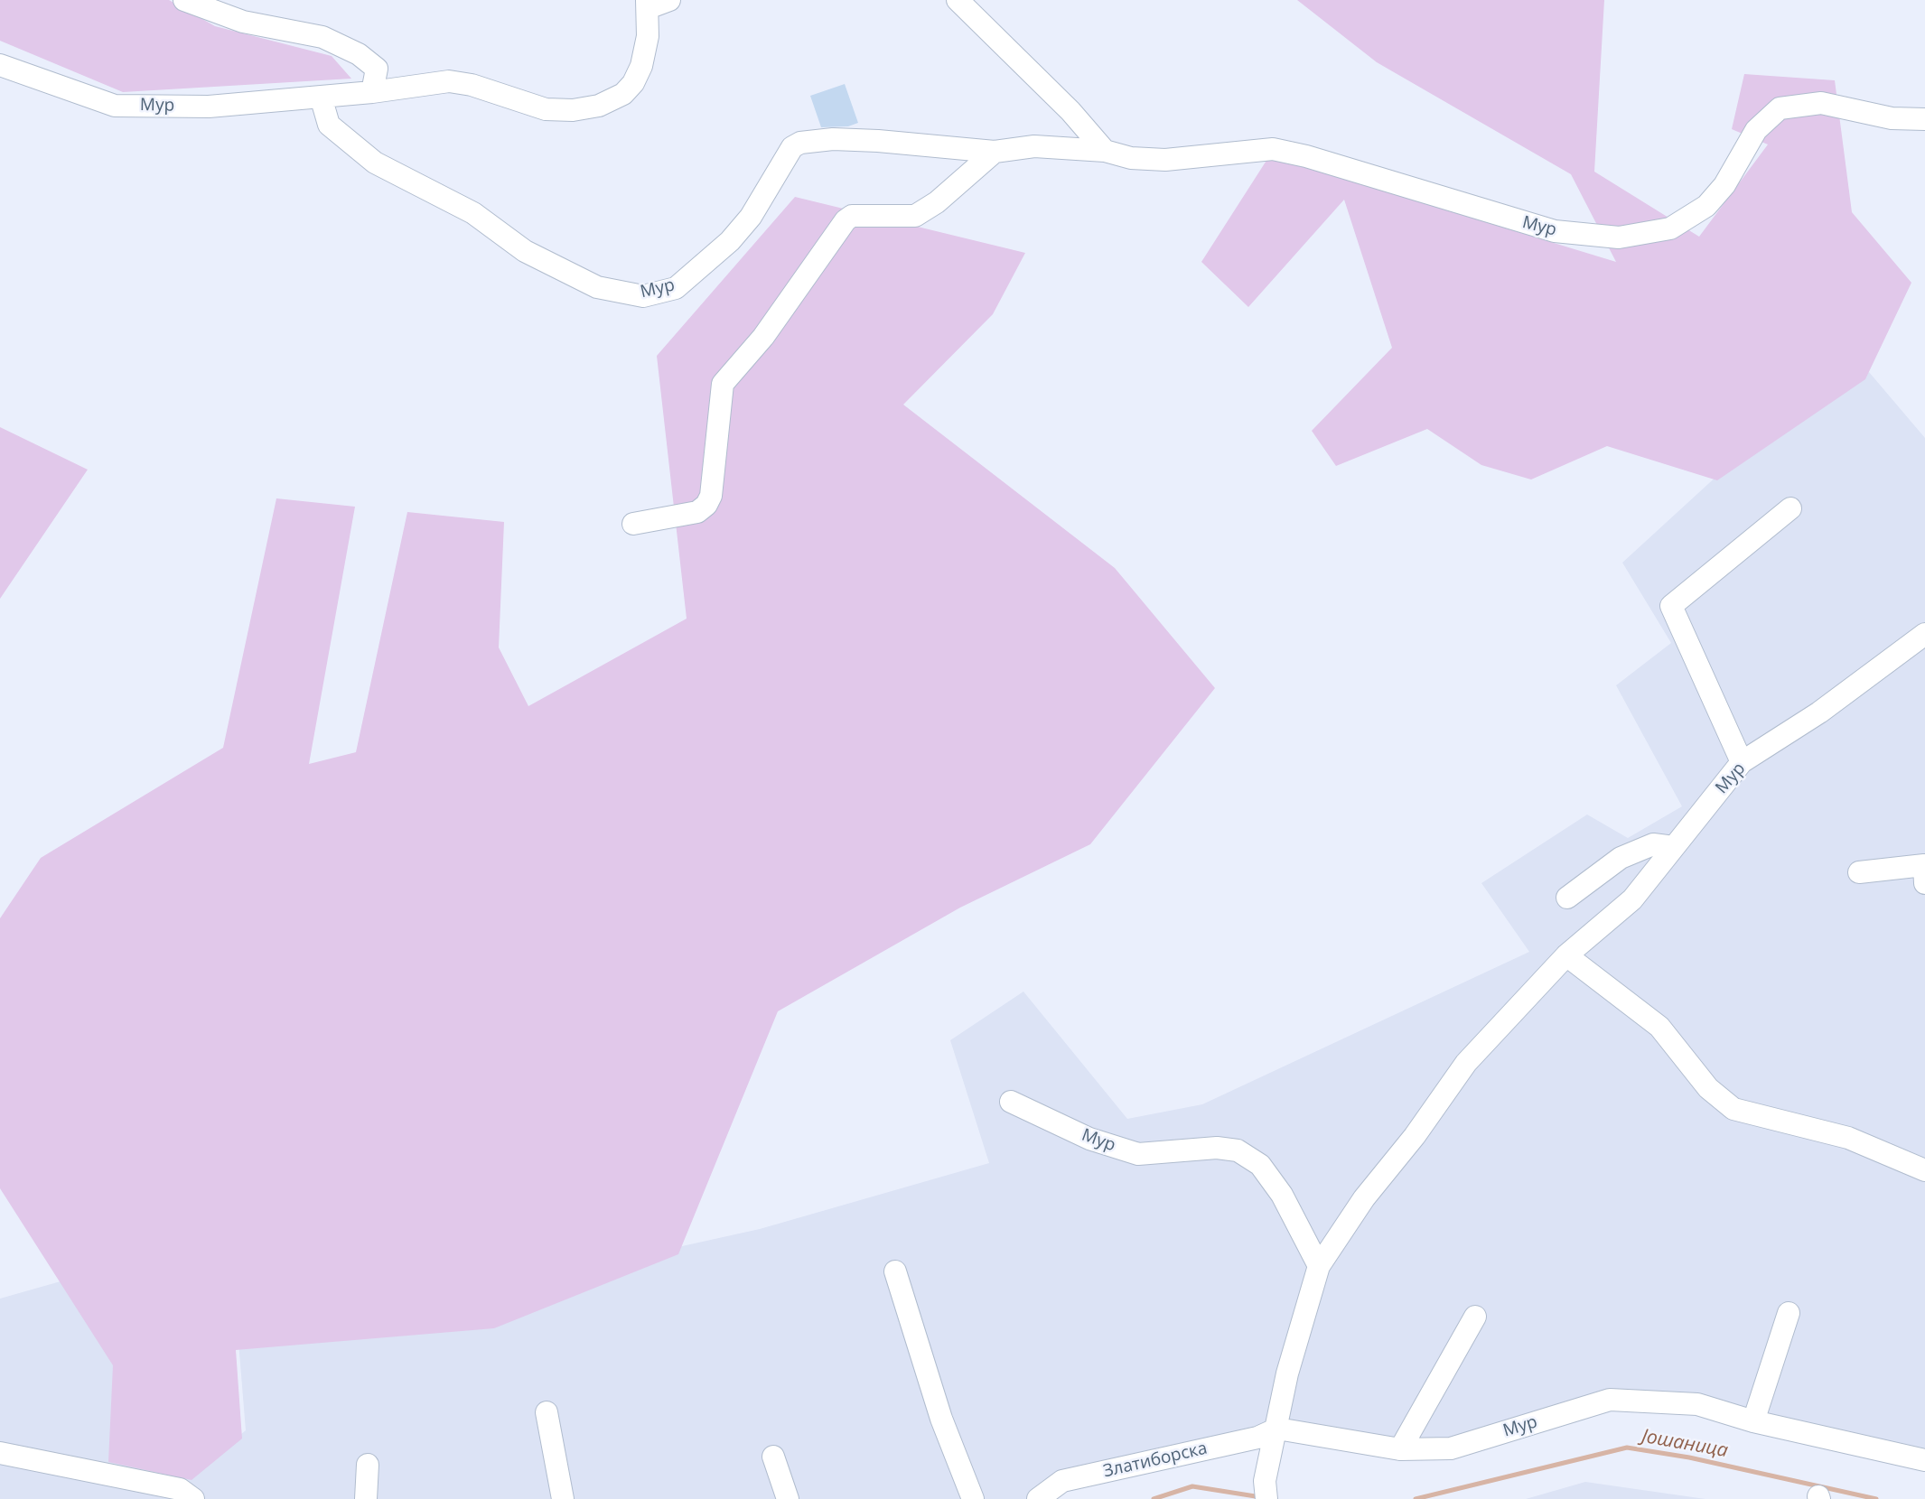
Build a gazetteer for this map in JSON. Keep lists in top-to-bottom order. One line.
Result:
{"streets":{"street":["Мур","Златиборска"]},"crossings":[["Мур","Златиборска"]],"water":["Јошаница"]}
